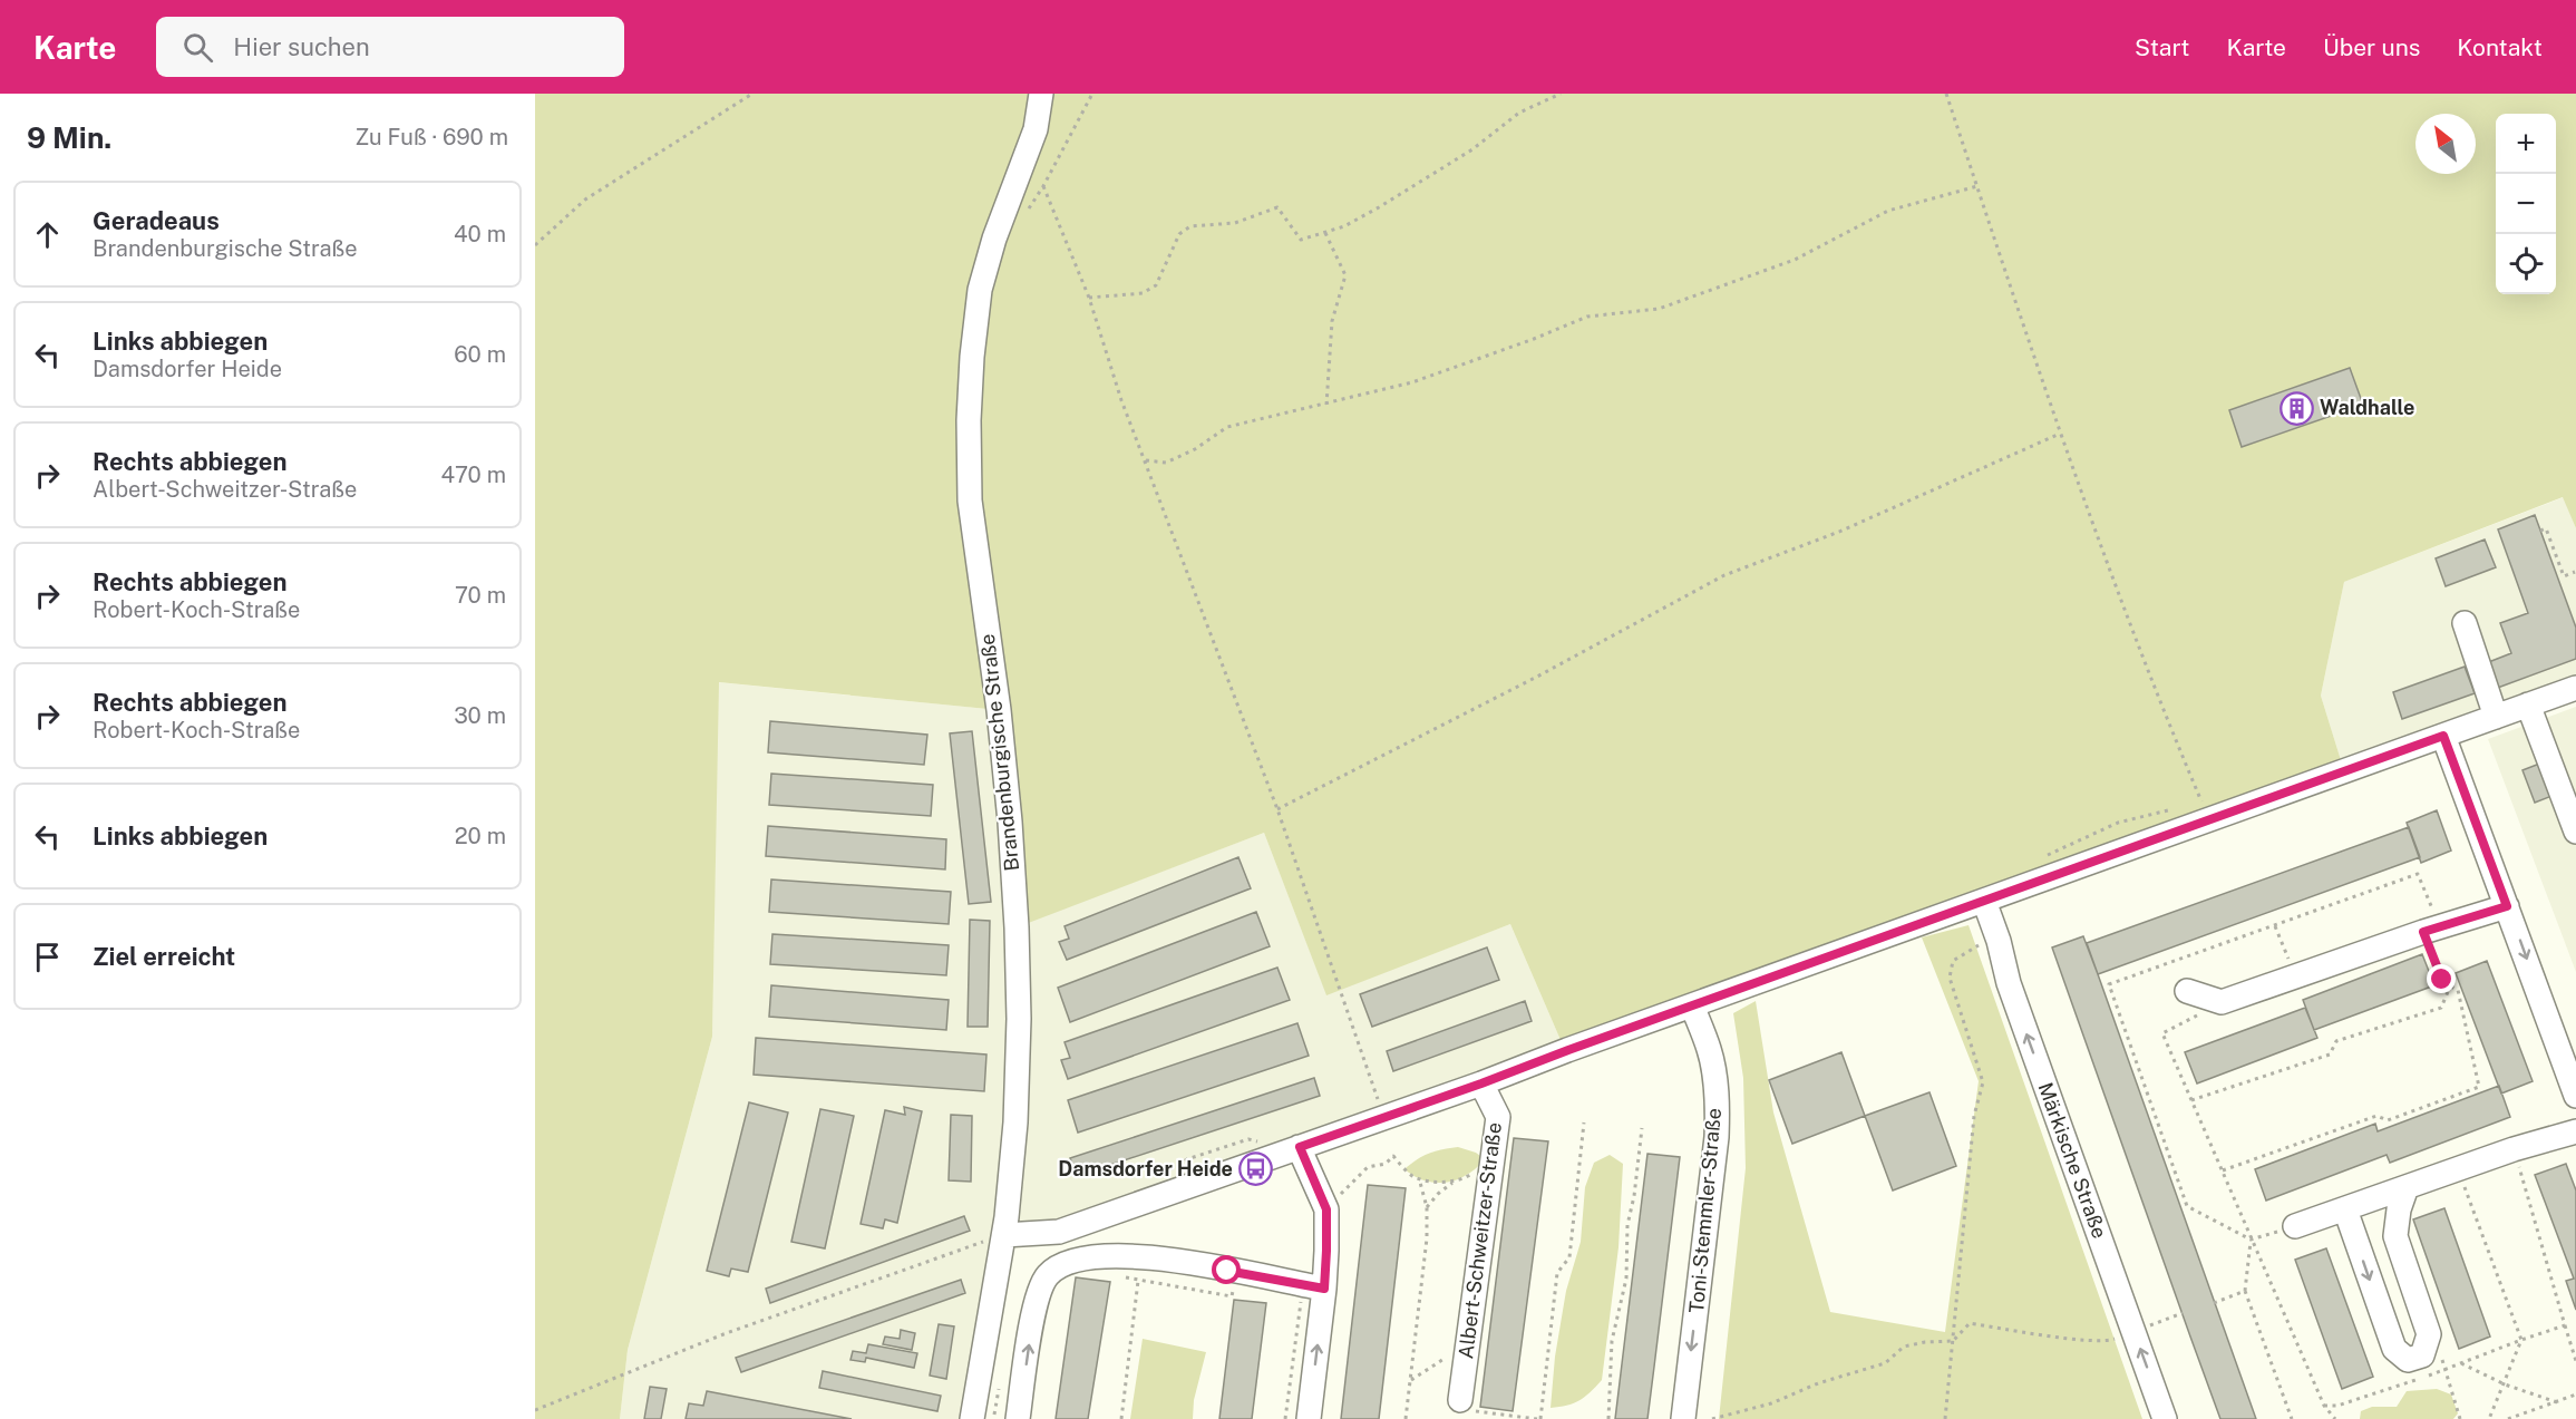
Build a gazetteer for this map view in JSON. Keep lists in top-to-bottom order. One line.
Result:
{"streets":{"street":["Brandenburgische Straße","Märkische Straße","Toni-Stemmler-Straße","Albert-Schweitzer-Straße"]},"one_way":["Märkische Straße","Toni-Stemmler-Straße"],"places":{"building":["Waldhalle"],"bus stop":["Damsdorfer Heide"]},"north":"top left","page":{"header":"Karte","search":"Hier suchen","nav":["Start","Karte","Über uns","Kontakt"],"heading":["9 Min.","Zu Fuß · 690 m"],"map_buttons":["+","−"],"list":[["Geradeaus","Brandenburgische Straße","40 m"],["Links abbiegen","Damsdorfer Heide","60 m"],["Rechts abbiegen","Albert-Schweitzer-Straße","470 m"],["Rechts abbiegen","Robert-Koch-Straße","70 m"],["Rechts abbiegen","Robert-Koch-Straße","30 m"],["Links abbiegen","20 m"],"Ziel erreicht"]}}
